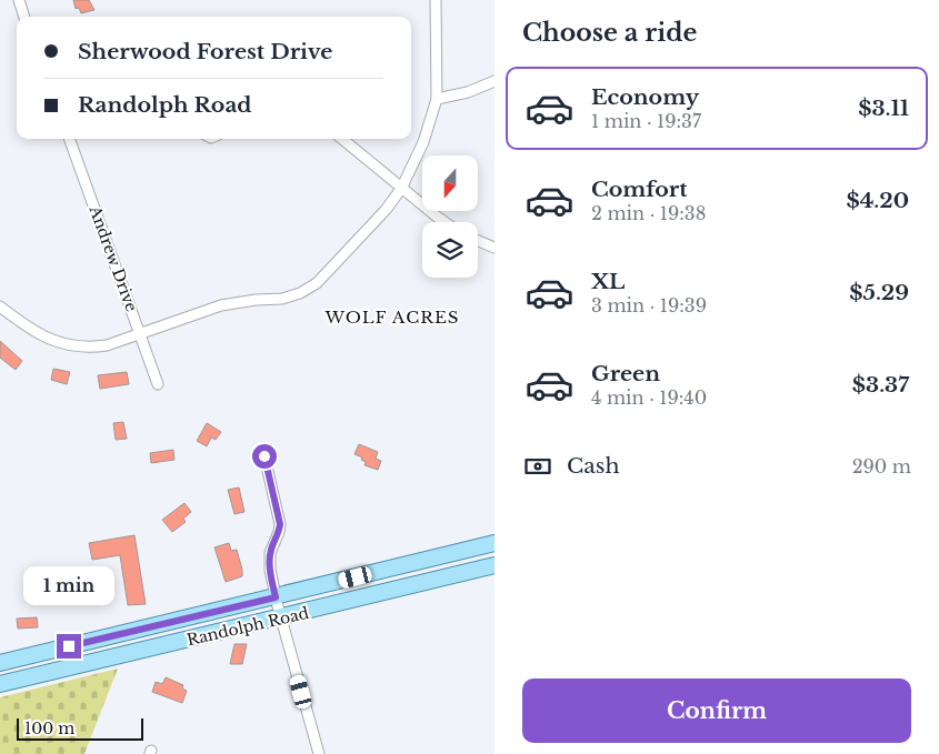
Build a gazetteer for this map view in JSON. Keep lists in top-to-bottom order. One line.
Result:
{"streets":{"main road":["Randolph Road"],"street":["Andrew Drive"]},"districts":["WOLF ACRES"],"scale_bar":"100 m","north":"bottom","page":{"heading":"Choose a ride","banner":["Sherwood Forest Drive","Randolph Road"],"list":[{"name":"Economy","note":"1 min · 19:37","value":"$3.11"},{"name":"Comfort","note":"2 min · 19:38","value":"$4.20"},{"name":"XL","note":"3 min · 19:39","value":"$5.29"},{"name":"Green","note":"4 min · 19:40","value":"$3.37"}],"pay":["Cash","290 m"],"bubble":"1 min","buttons":"Confirm","scale":"100 m"}}
